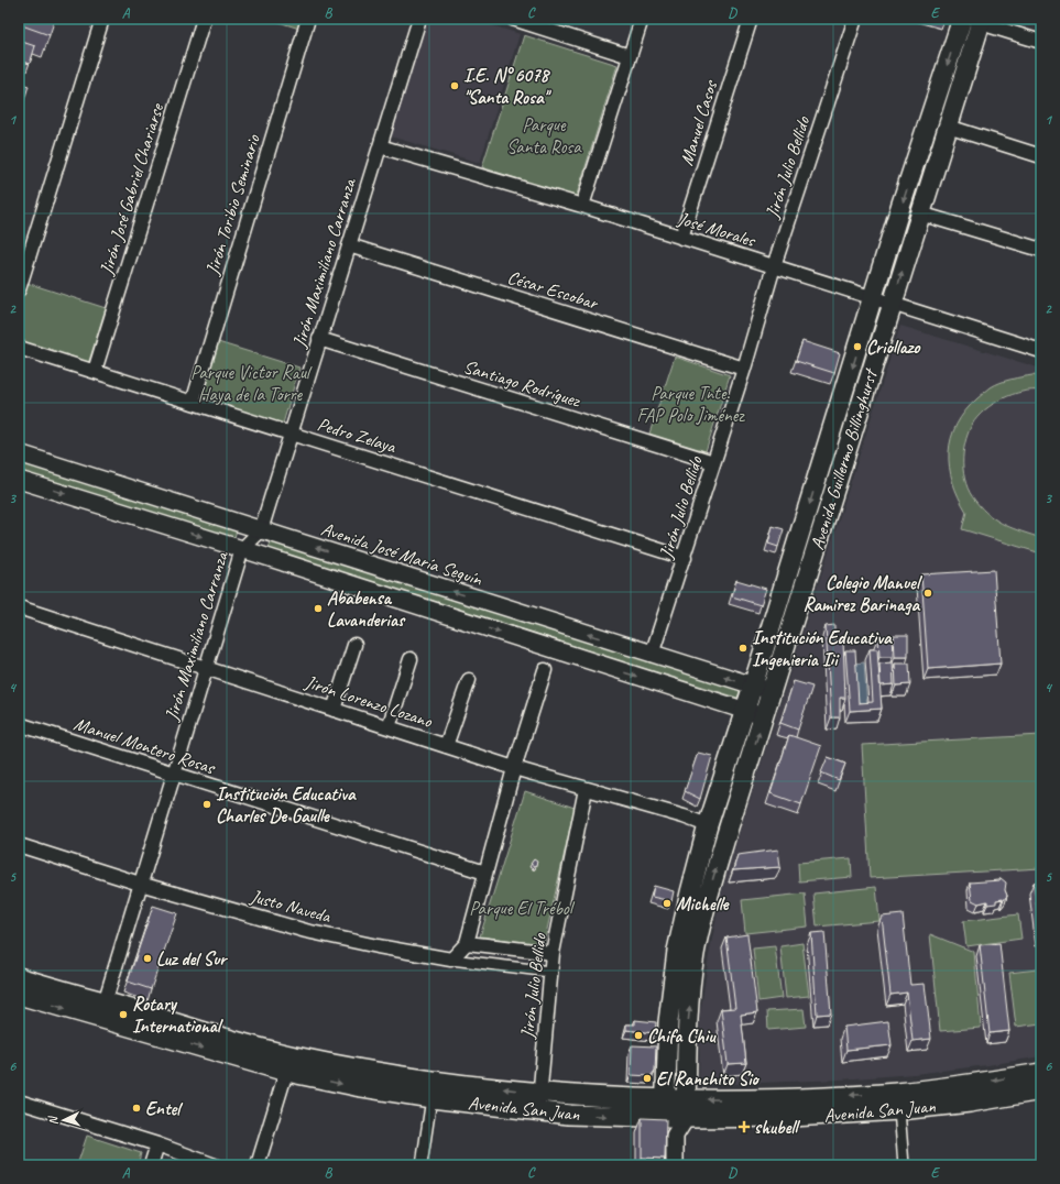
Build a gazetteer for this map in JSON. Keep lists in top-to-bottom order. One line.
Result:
{"streets":{"main road":["Avenida Guillermo Billinghurst","Avenida San Juan"],"street":["Manuel Casos","Jirón Julio Bellido","Jirón José Gabriel Chariarse","Jirón Toribio Seminario","José Morales","Jirón Maximiliano Carranza","César Escobar","Santiago Rodríguez","Pedro Zelaya","Avenida José María Seguín","Jirón Lorenzo Lozano","Manuel Montero Rosas","Justo Naveda"]},"crossings":[["Manuel Casos","José Morales"],["Jirón Julio Bellido","José Morales"],["Jirón Julio Bellido","César Escobar"],["Jirón Julio Bellido","Santiago Rodríguez"],["Jirón Julio Bellido","Pedro Zelaya"],["Jirón Julio Bellido","Avenida José María Seguín"],["Jirón Julio Bellido","Jirón Lorenzo Lozano"],["Jirón Julio Bellido","Avenida San Juan"],["Jirón José Gabriel Chariarse","Pedro Zelaya"],["Jirón Toribio Seminario","Pedro Zelaya"],["José Morales","Jirón Maximiliano Carranza"],["José Morales","Avenida Guillermo Billinghurst"],["Jirón Maximiliano Carranza","César Escobar"],["Jirón Maximiliano Carranza","Santiago Rodríguez"],["Jirón Maximiliano Carranza","Pedro Zelaya"],["Jirón Maximiliano Carranza","Avenida José María Seguín"],["Jirón Maximiliano Carranza","Jirón Lorenzo Lozano"],["Jirón Maximiliano Carranza","Manuel Montero Rosas"],["Jirón Maximiliano Carranza","Justo Naveda"],["Jirón Maximiliano Carranza","Avenida San Juan"],["Avenida Guillermo Billinghurst","Avenida José María Seguín"],["Avenida Guillermo Billinghurst","Jirón Lorenzo Lozano"],["Avenida Guillermo Billinghurst","Avenida San Juan"]],"parks":["Parque Santa Rosa","Parque Victor Raul Haya de la Torre","Parque Tnte. FAP Polo Jiménez","Parque El Trébol"],"places":{"other":["I.E. N° 6078 \"Santa Rosa\"","Criollazo","Colegio Manuel Ramirez Barinaga","Ababensa Lavanderias","Institución Educativa Ingenieria Iii","Institución Educativa Charles De Gaulle","Michelle","Luz del Sur","Rotary International","Chifa Chiu","El Ranchito Sio","Entel"],"health":["shubell"]},"north":"left","grid":{"columns":["A","B","C","D","E"],"rows":["1","2","3","4","5","6"]}}
